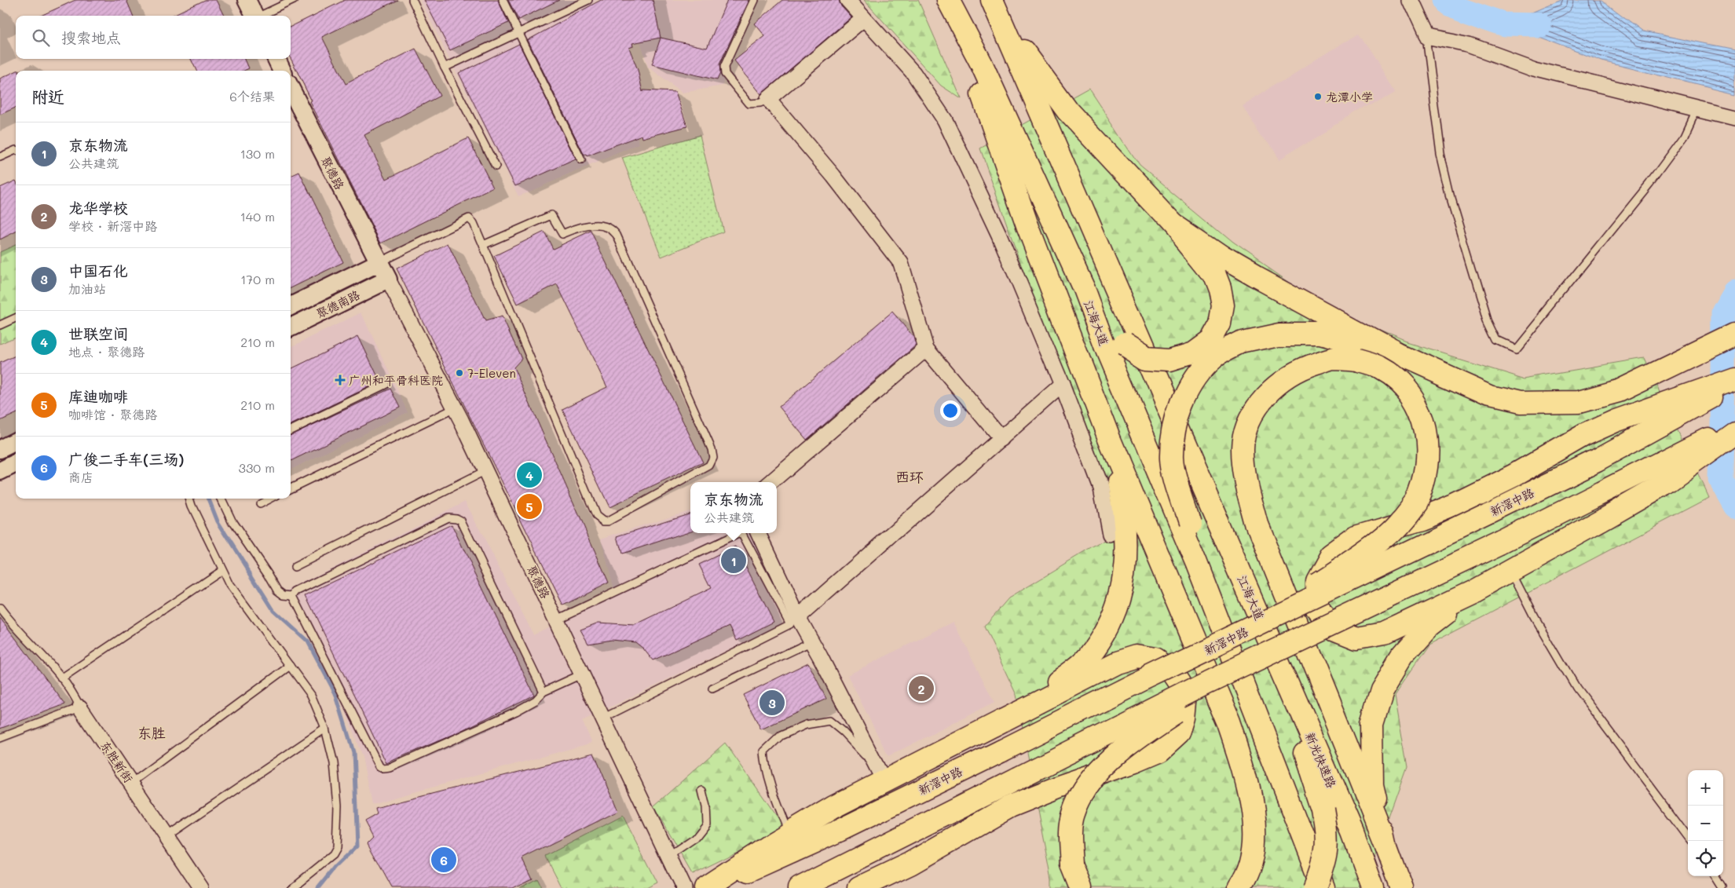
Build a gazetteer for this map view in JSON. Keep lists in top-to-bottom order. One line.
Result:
{"streets":{"highway":["江海大道","新滘中路","新光快速路"],"street":["聚德路","聚德南路","东胜新街"]},"crossings":[["聚德路","聚德南路"],["江海大道","新光快速路"]],"districts":["西环","东胜"],"places":{"other":["龙潭小学","7-Eleven"],"health":["广州和平骨科医院"]},"page":{"search":"搜索地点","heading":["附近","6个结果"],"list":[{"mark":"1","name":"京东物流","note":"公共建筑","value":"130 m"},{"mark":"2","name":"龙华学校","note":"学校 · 新滘中路","value":"140 m"},{"mark":"3","name":"中国石化","note":"加油站","value":"170 m"},{"mark":"4","name":"世联空间","note":"地点 · 聚德路","value":"210 m"},{"mark":"5","name":"库迪咖啡","note":"咖啡馆 · 聚德路","value":"210 m"},{"mark":"6","name":"广俊二手车(三场)","note":"商店","value":"330 m"}],"pins":["4","5","1","2","3","6"],"popup":["京东物流","公共建筑"],"map_buttons":["+","−"]}}
